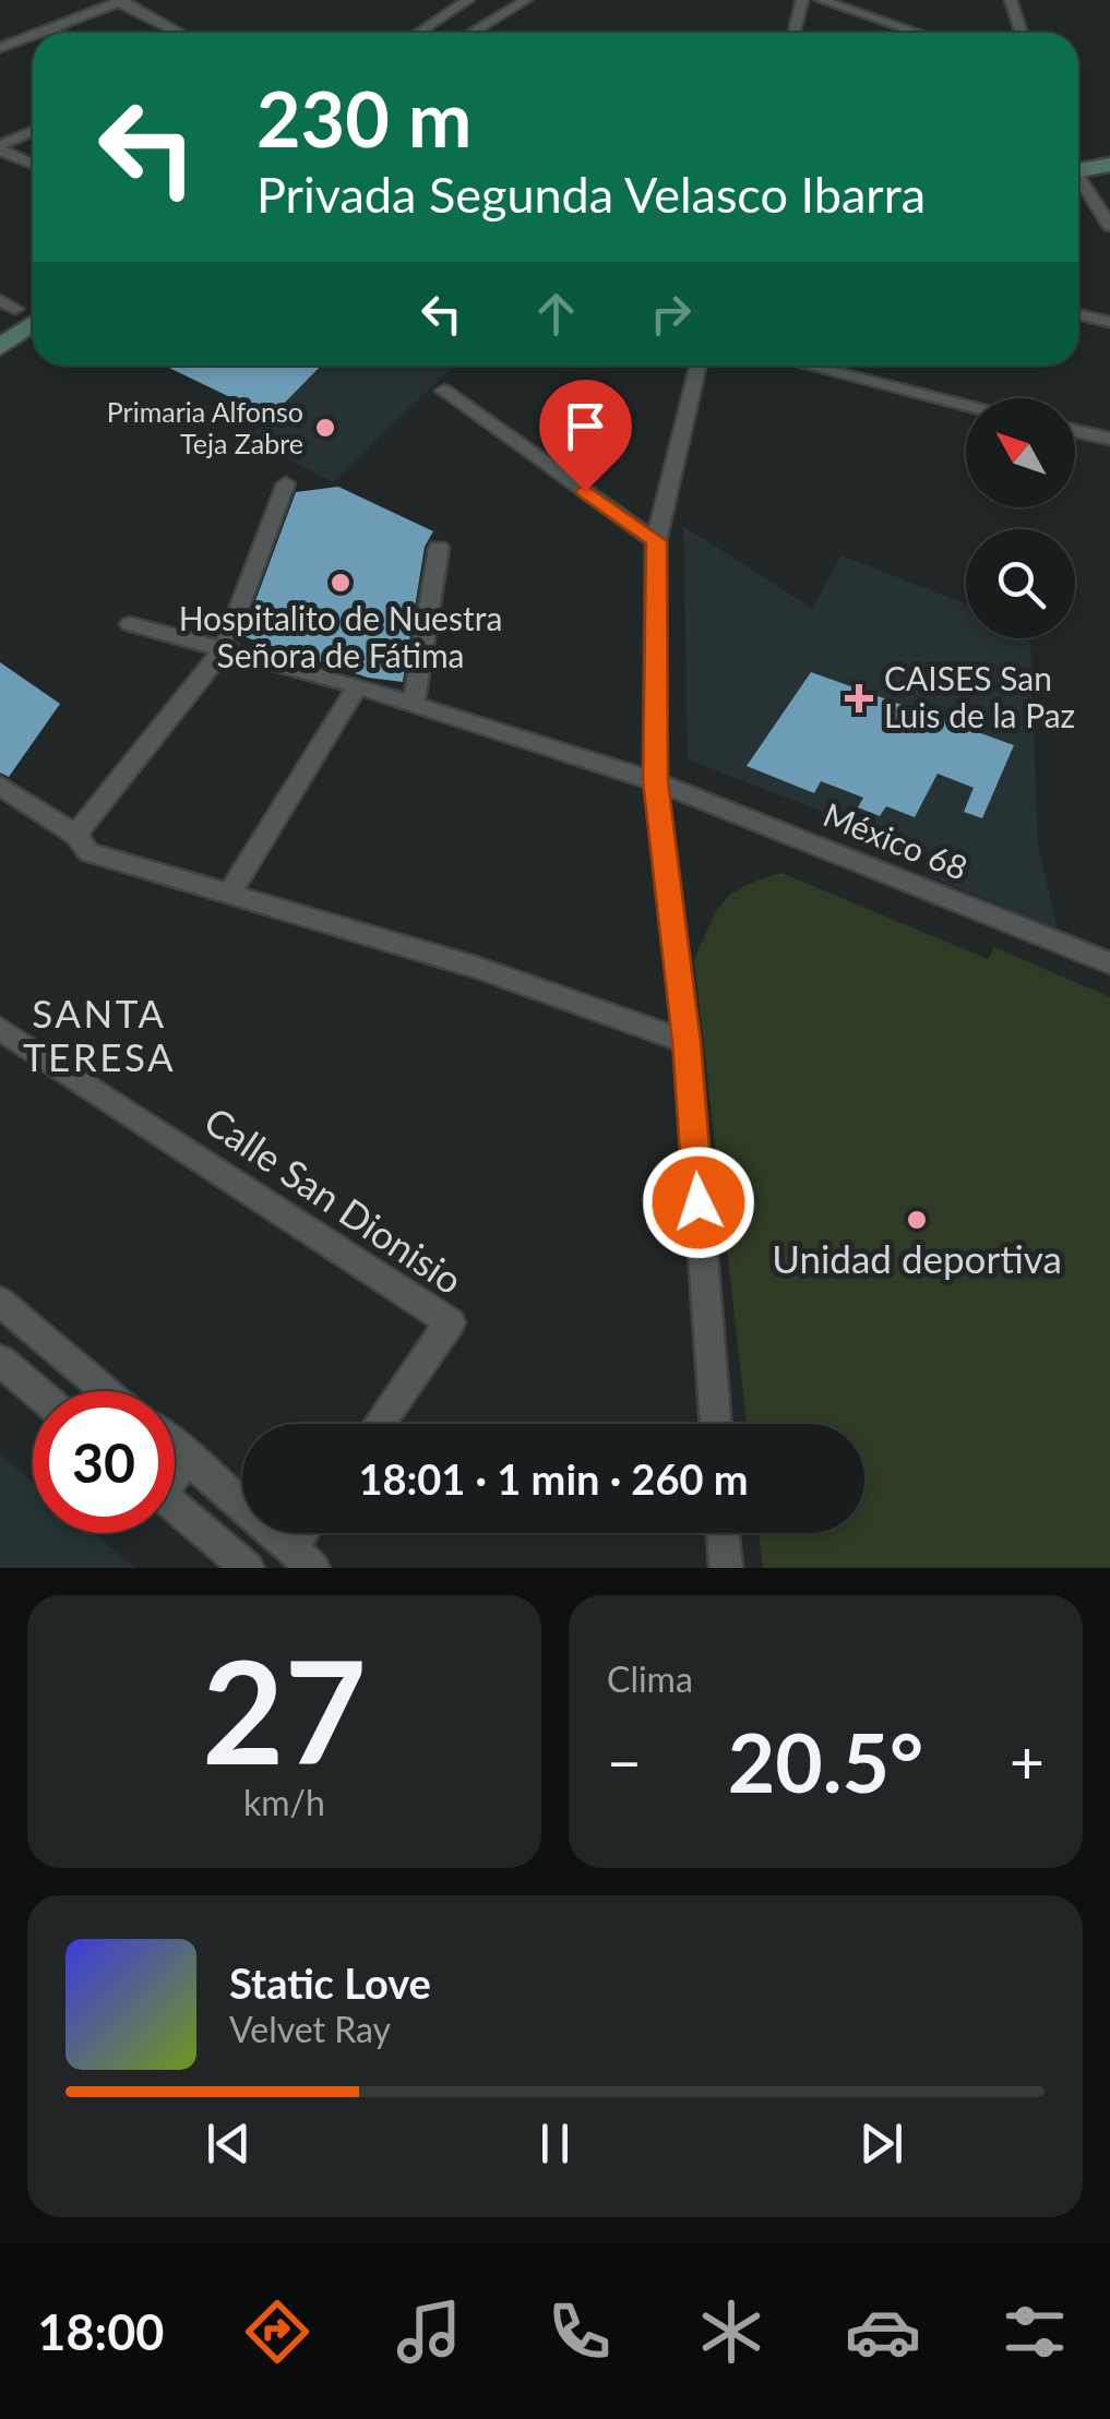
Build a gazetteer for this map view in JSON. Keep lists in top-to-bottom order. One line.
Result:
{"streets":{"street":["México 68","Calle San Dionisio"]},"districts":["SANTA TERESA"],"places":{"other":["Primaria Alfonso Teja Zabre","Hospitalito de Nuestra Señora de Fátima","Unidad deportiva"],"health":["CAISES San Luis de la Paz"]},"north":"top left","page":{"turn":["230 m","Privada Segunda Velasco Ibarra"],"limit":"30","trip":"18:01 · 1 min · 260 m","tile":[["27","km/h"],"Clima"],"heat":["−","20.5°","+"],"song":["Static Love","Velvet Ray"],"tabs":"18:00"}}
